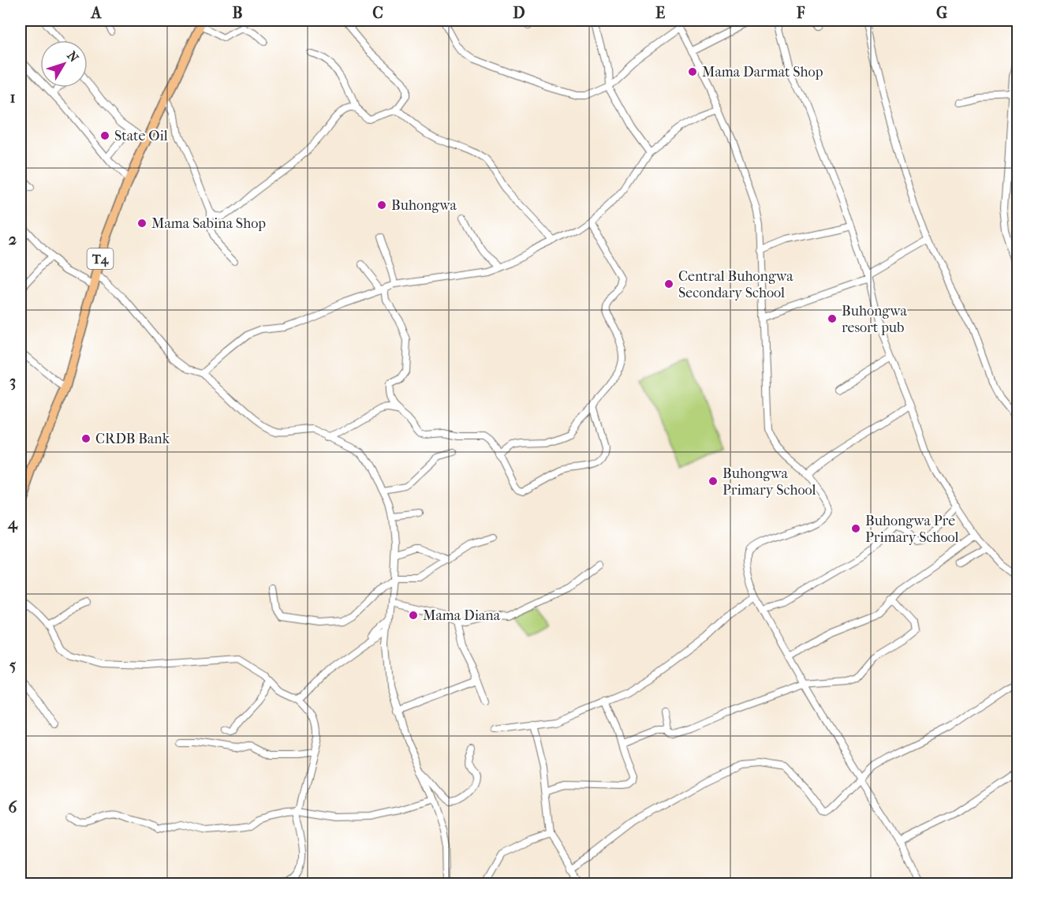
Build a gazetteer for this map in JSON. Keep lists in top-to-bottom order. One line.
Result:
{"streets":{"highway":["T4"]},"places":["Mama Darmat Shop","State Oil","Buhongwa","Mama Sabina Shop","Central Buhongwa Secondary School","Buhongwa resort pub","CRDB Bank","Buhongwa Primary School","Buhongwa Pre Primary School","Mama Diana"],"north":"top right","grid":{"columns":["A","B","C","D","E","F","G"],"rows":["1","2","3","4","5","6"]}}
